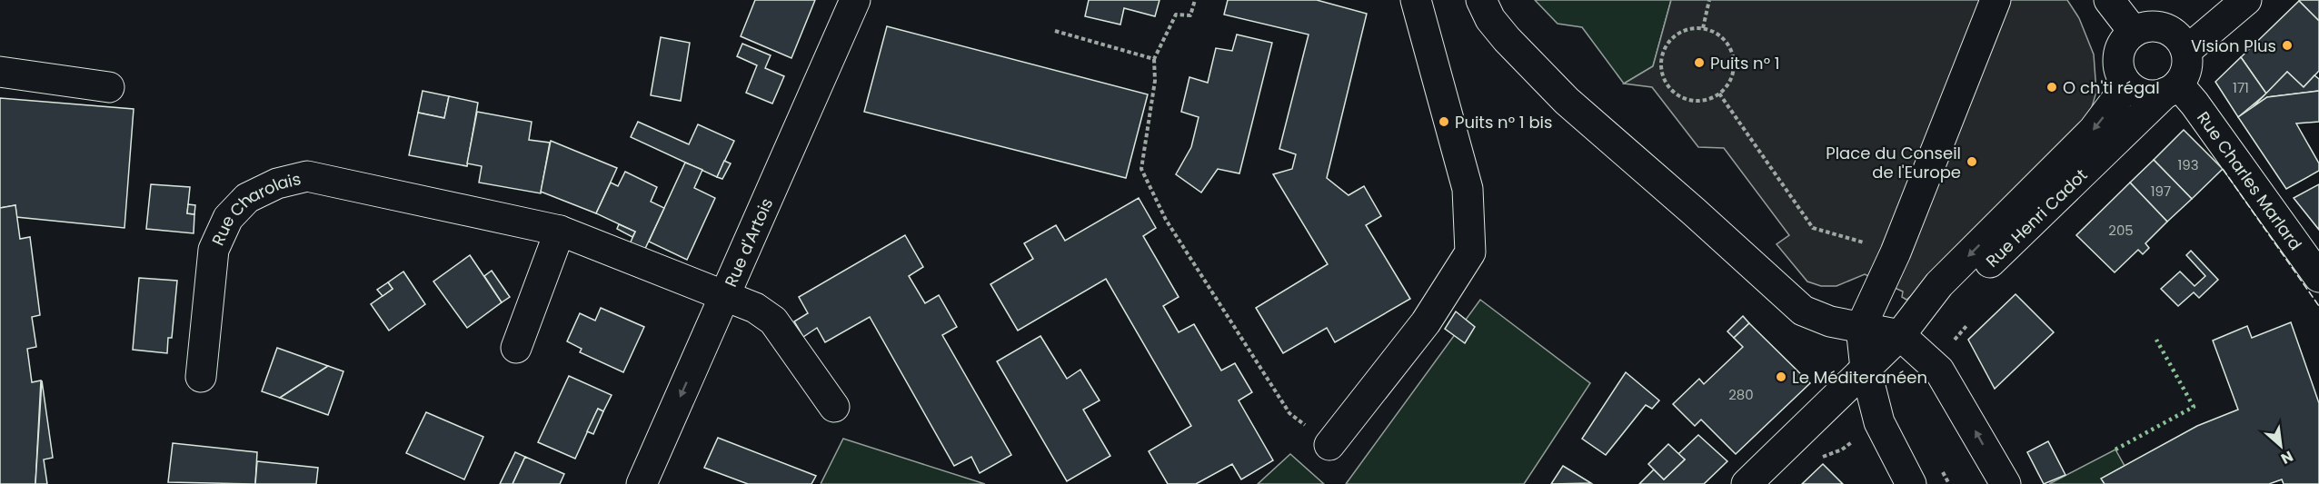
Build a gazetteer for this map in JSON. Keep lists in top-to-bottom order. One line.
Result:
{"streets":{"street":["Rue Charles Marlard","Rue Charolais","Rue Henri Cadot","Rue d'Artois"]},"crossings":[["Rue Charles Marlard","Rue Henri Cadot"],["Rue Charolais","Rue d'Artois"]],"places":["Vision Plus","Puits n° 1","O ch'ti régal","Puits n° 1 bis","Place du Conseil de l'Europe","Le Méditeranéen"],"house_numbers":["171","193","197","205","280"],"north":"bottom right"}
